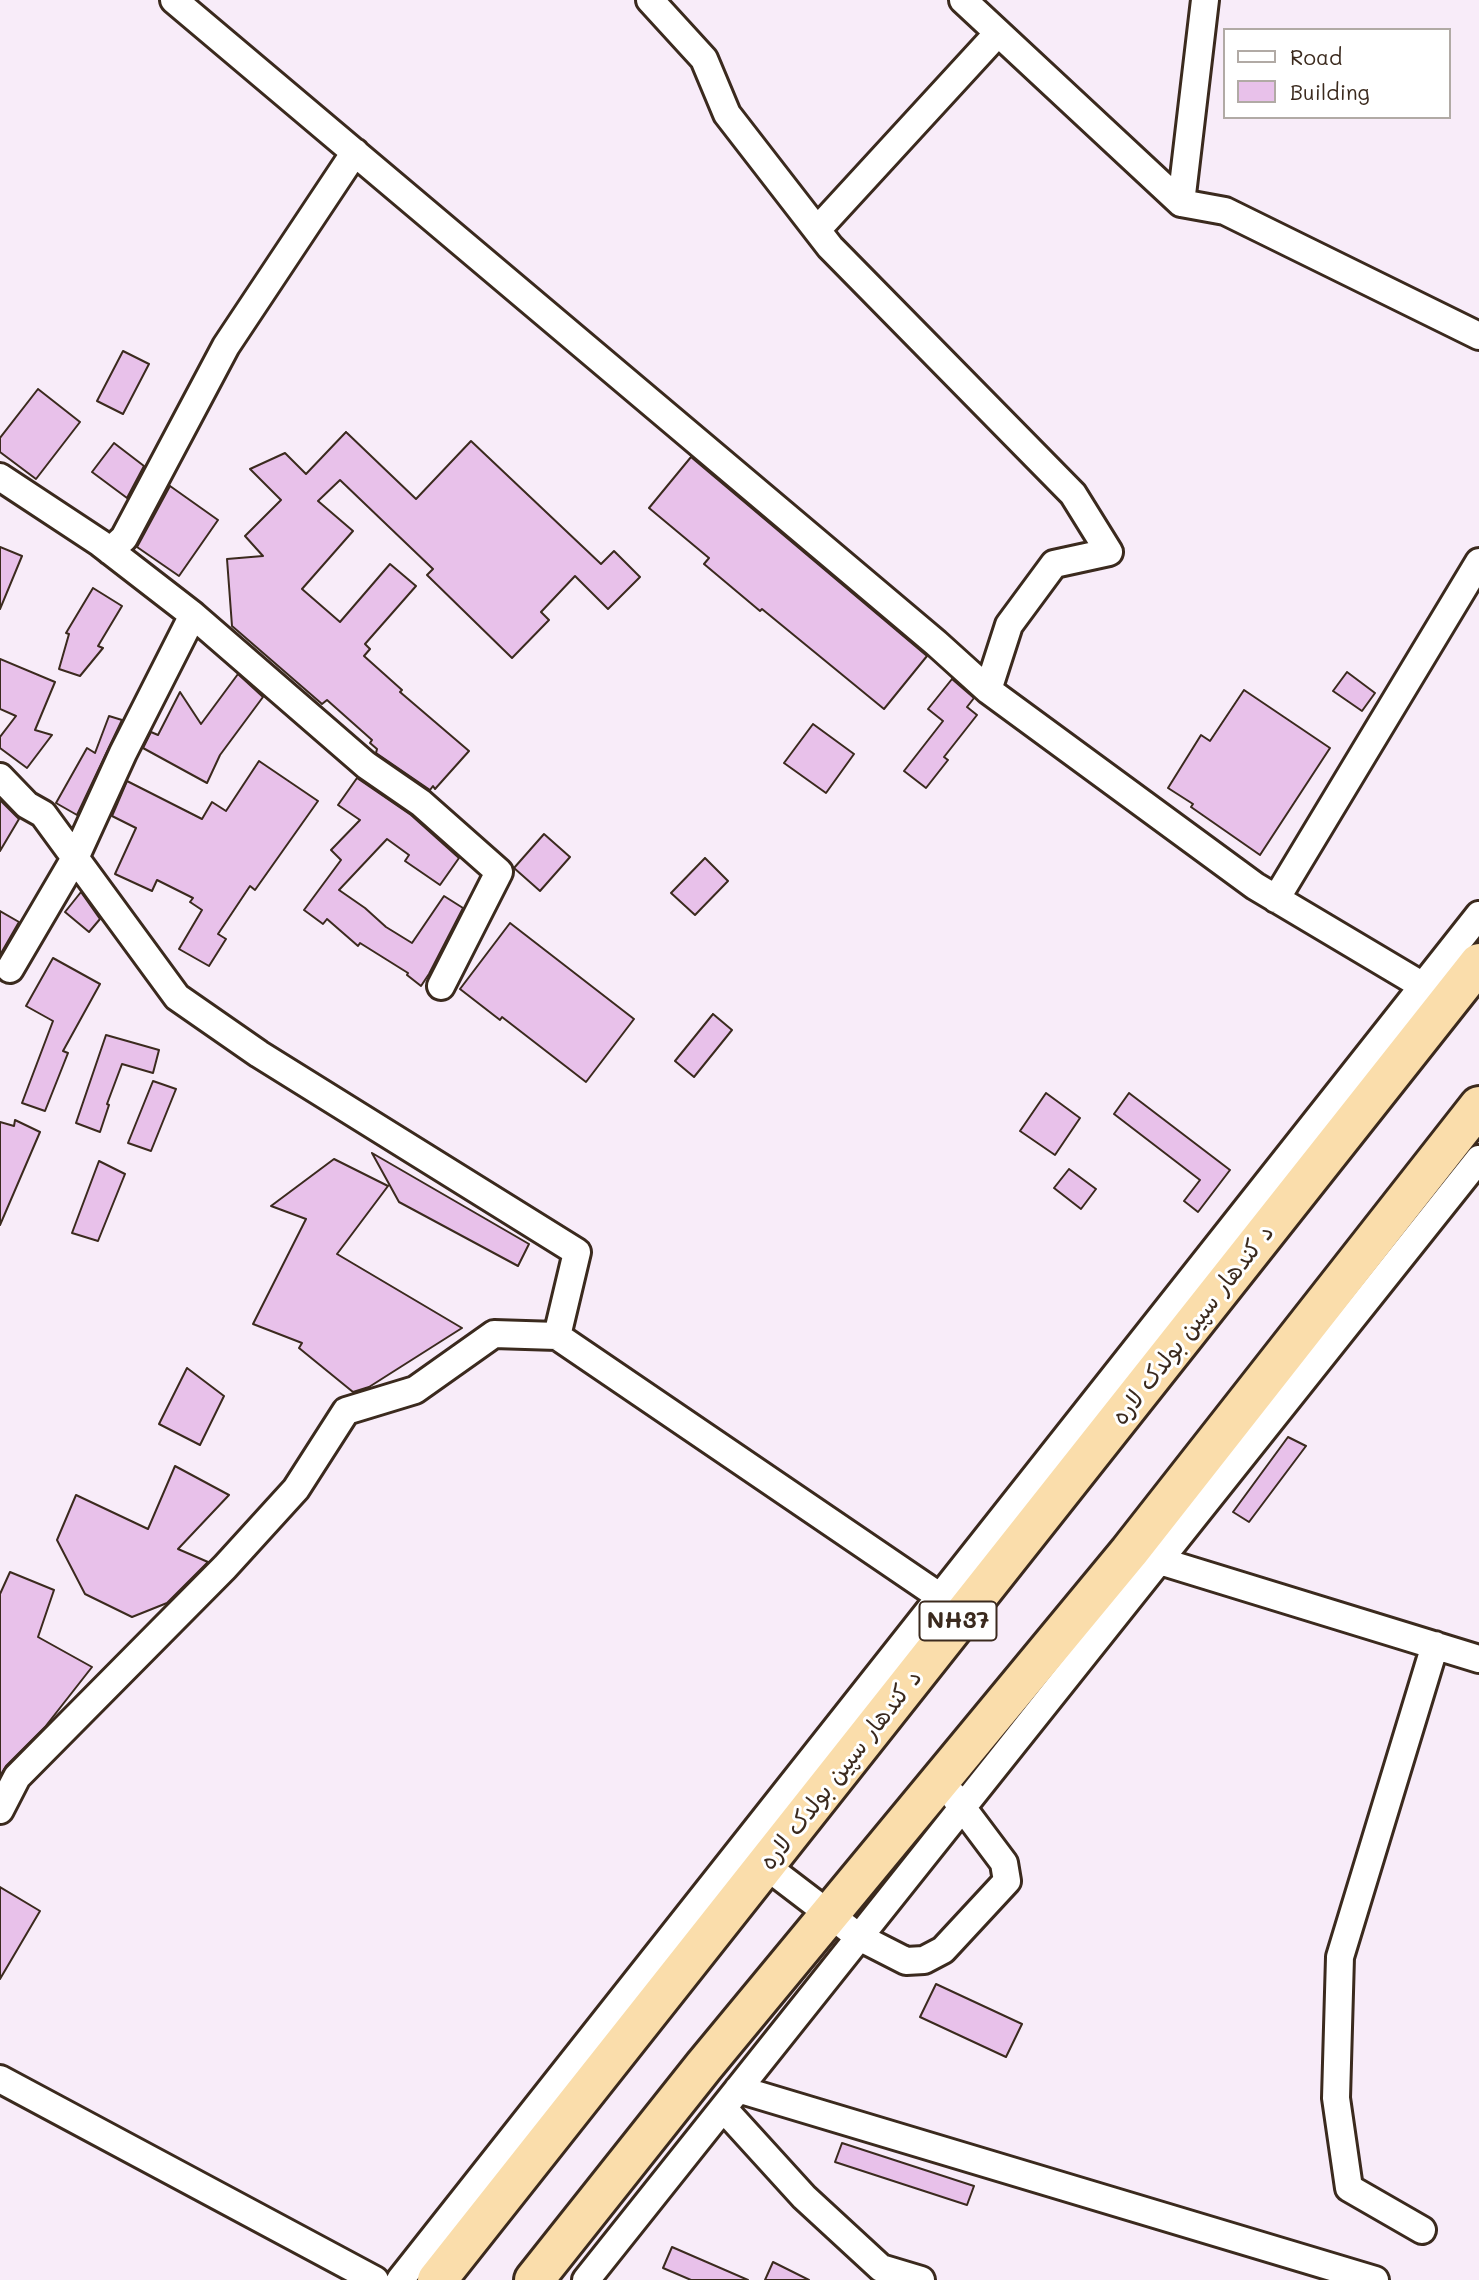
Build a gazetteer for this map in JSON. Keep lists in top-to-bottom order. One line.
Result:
{"streets":{"highway":["د کندهار سپین بولدک لاره","NH37"]},"legend":["Road","Building"]}
